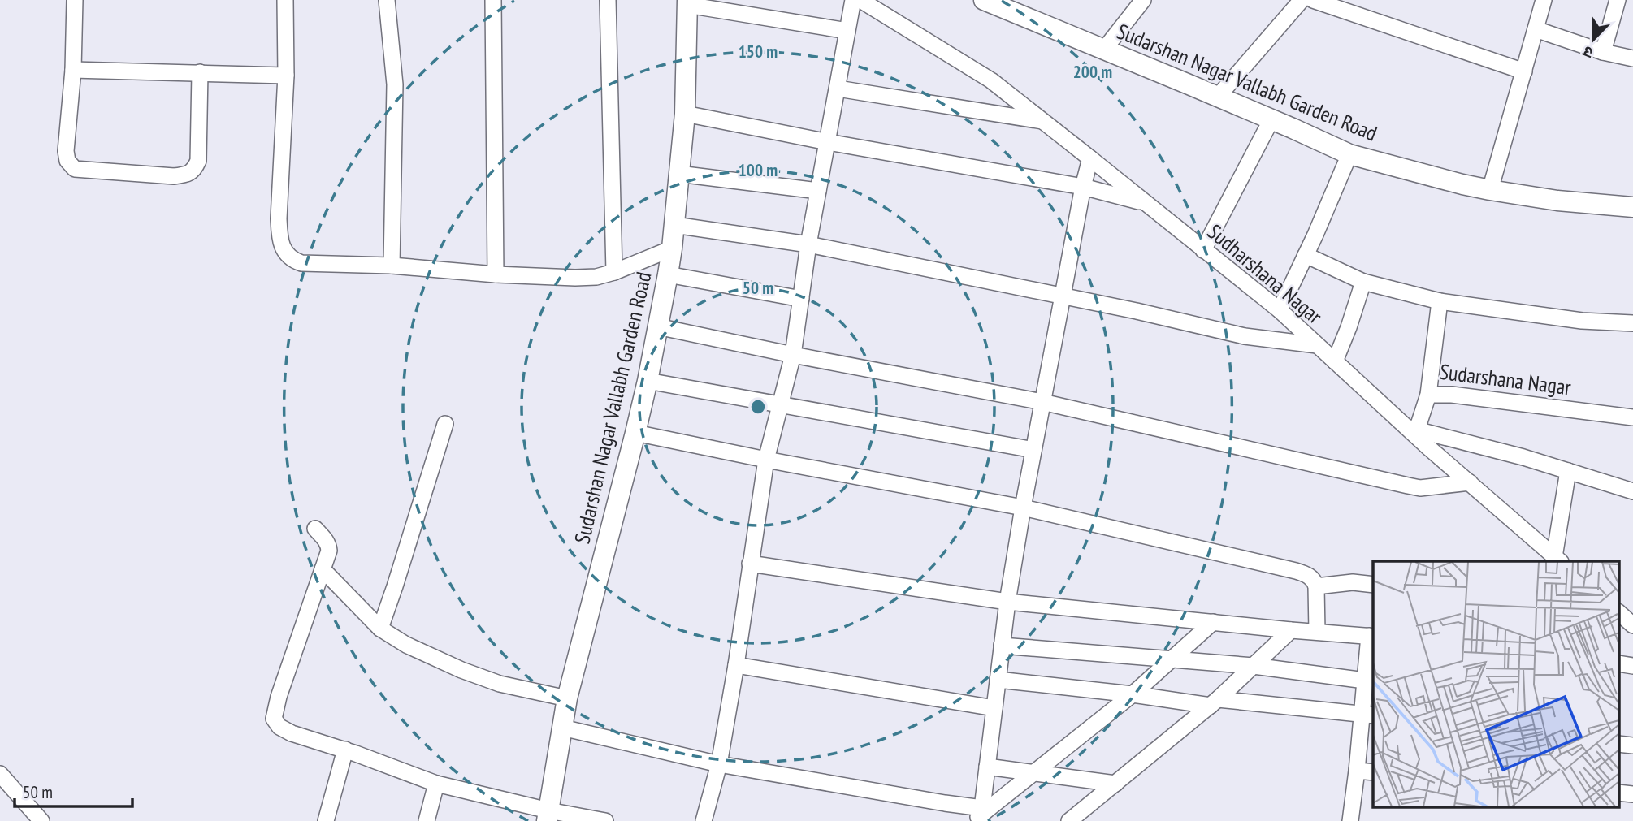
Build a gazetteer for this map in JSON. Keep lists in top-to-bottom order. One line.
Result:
{"streets":{"street":["Sudarshan Nagar Vallabh Garden Road","Sudharshana Nagar","Sudarshana Nagar"]},"scale_bar":"50 m","north":"bottom left","rings":["150 m","200 m","100 m","50 m"]}
